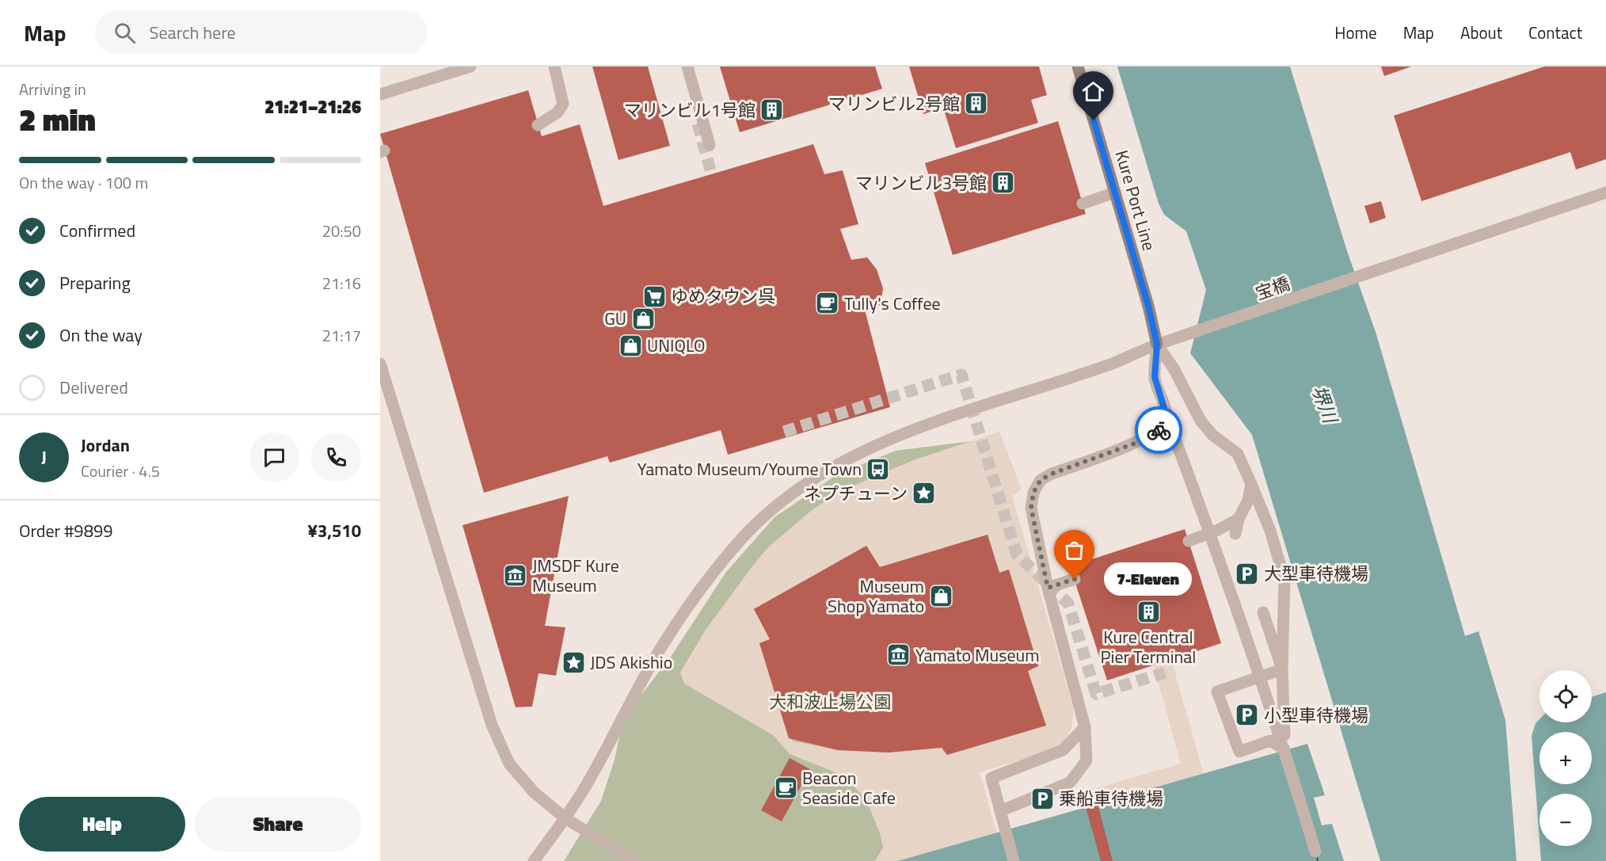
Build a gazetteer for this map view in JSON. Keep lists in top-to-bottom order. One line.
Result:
{"streets":{"main road":["Kure Port Line"],"street":["宝橋"]},"crossings":[["Kure Port Line","宝橋"]],"water":["堺川"],"parks":["大和波止場公園"],"places":{"building":["マリンビル2号館","マリンビル1号館","マリンビル3号館","Kure Central Pier Terminal"],"supermarket":["ゆめタウン呉"],"cafe":["Tully's Coffee","Beacon Seaside Cafe"],"shop":["GU","UNIQLO","Museum Shop Yamato"],"bus stop":["Yamato Museum/Youme Town"],"place":["ネプチューン","JDS Akishio"],"parking":["大型車待機場","小型車待機場","乗船車待機場"],"museum":["JMSDF Kure Museum","Yamato Museum"],"other":["7-Eleven"]},"page":{"header":"Map","search":"Search here","nav":["Home","Map","About","Contact"],"heading":["2 min","Arriving in","21:21–21:26"],"panel":["Jordan","Courier · 4.5","Order #9899","¥3,510"],"bar":"On the way · 100 m","list":[["Confirmed","20:50"],["Preparing","21:16"],["On the way","21:17"],"Delivered"],"round":"J","bubble":"7-Eleven","map_buttons":["+","−"],"buttons":["Help","Share"]}}
